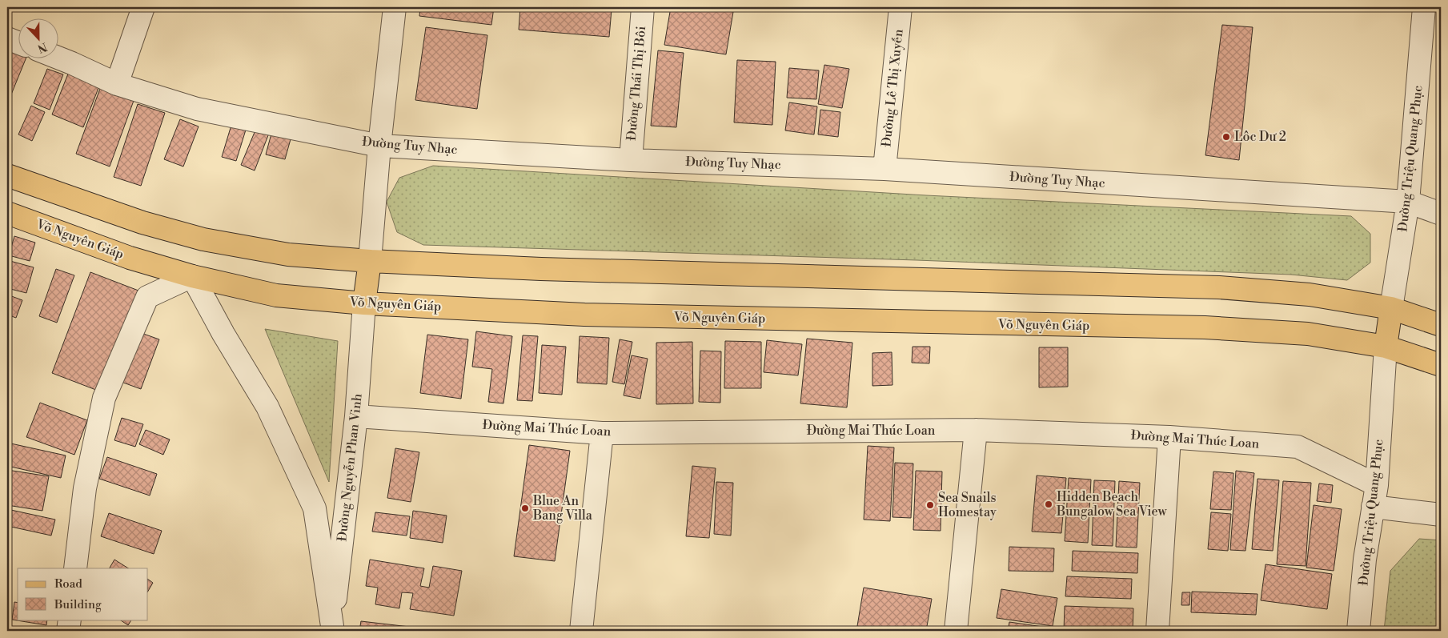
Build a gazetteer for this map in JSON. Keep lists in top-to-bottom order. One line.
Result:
{"streets":{"main road":["Võ Nguyên Giáp"],"street":["Đường Thái Thị Bôi","Đường Lê Thị Xuyến","Đường Tuy Nhạc","Đường Triệu Quang Phục","Đường Mai Thúc Loan","Đường Nguyễn Phan Vinh"]},"crossings":[["Đường Thái Thị Bôi","Đường Tuy Nhạc"],["Đường Lê Thị Xuyến","Đường Tuy Nhạc"],["Đường Tuy Nhạc","Đường Triệu Quang Phục"],["Đường Triệu Quang Phục","Võ Nguyên Giáp"],["Đường Triệu Quang Phục","Đường Mai Thúc Loan"],["Võ Nguyên Giáp","Đường Nguyễn Phan Vinh"],["Đường Mai Thúc Loan","Đường Nguyễn Phan Vinh"]],"places":["Lôc Dư 2","Hidden Beach Bungalow Sea View","Sea Snails Homestay","Blue An Bang Villa"],"legend":["Road","Building"],"north":"bottom"}
